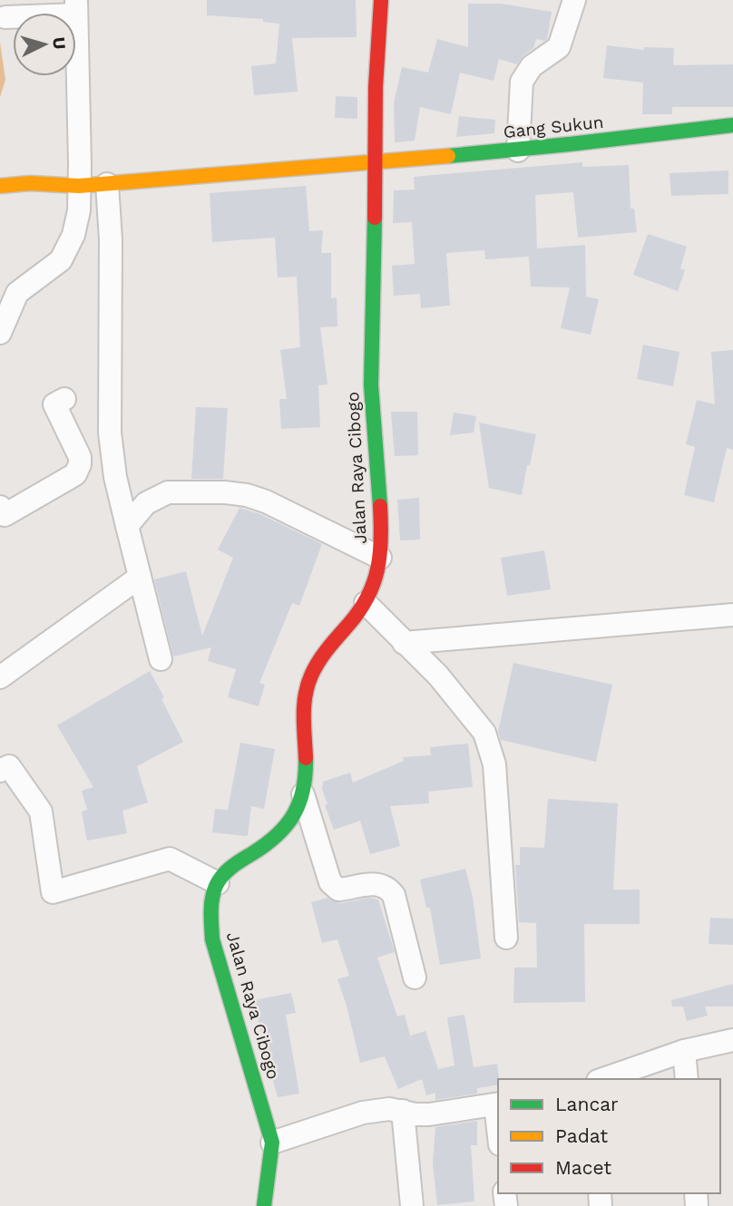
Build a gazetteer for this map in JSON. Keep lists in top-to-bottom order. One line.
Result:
{"streets":{"street":["Gang Sukun","Jalan Raya Cibogo"]},"crossings":[["Gang Sukun","Jalan Raya Cibogo"]],"legend":["Lancar","Padat","Macet"],"north":"right"}
